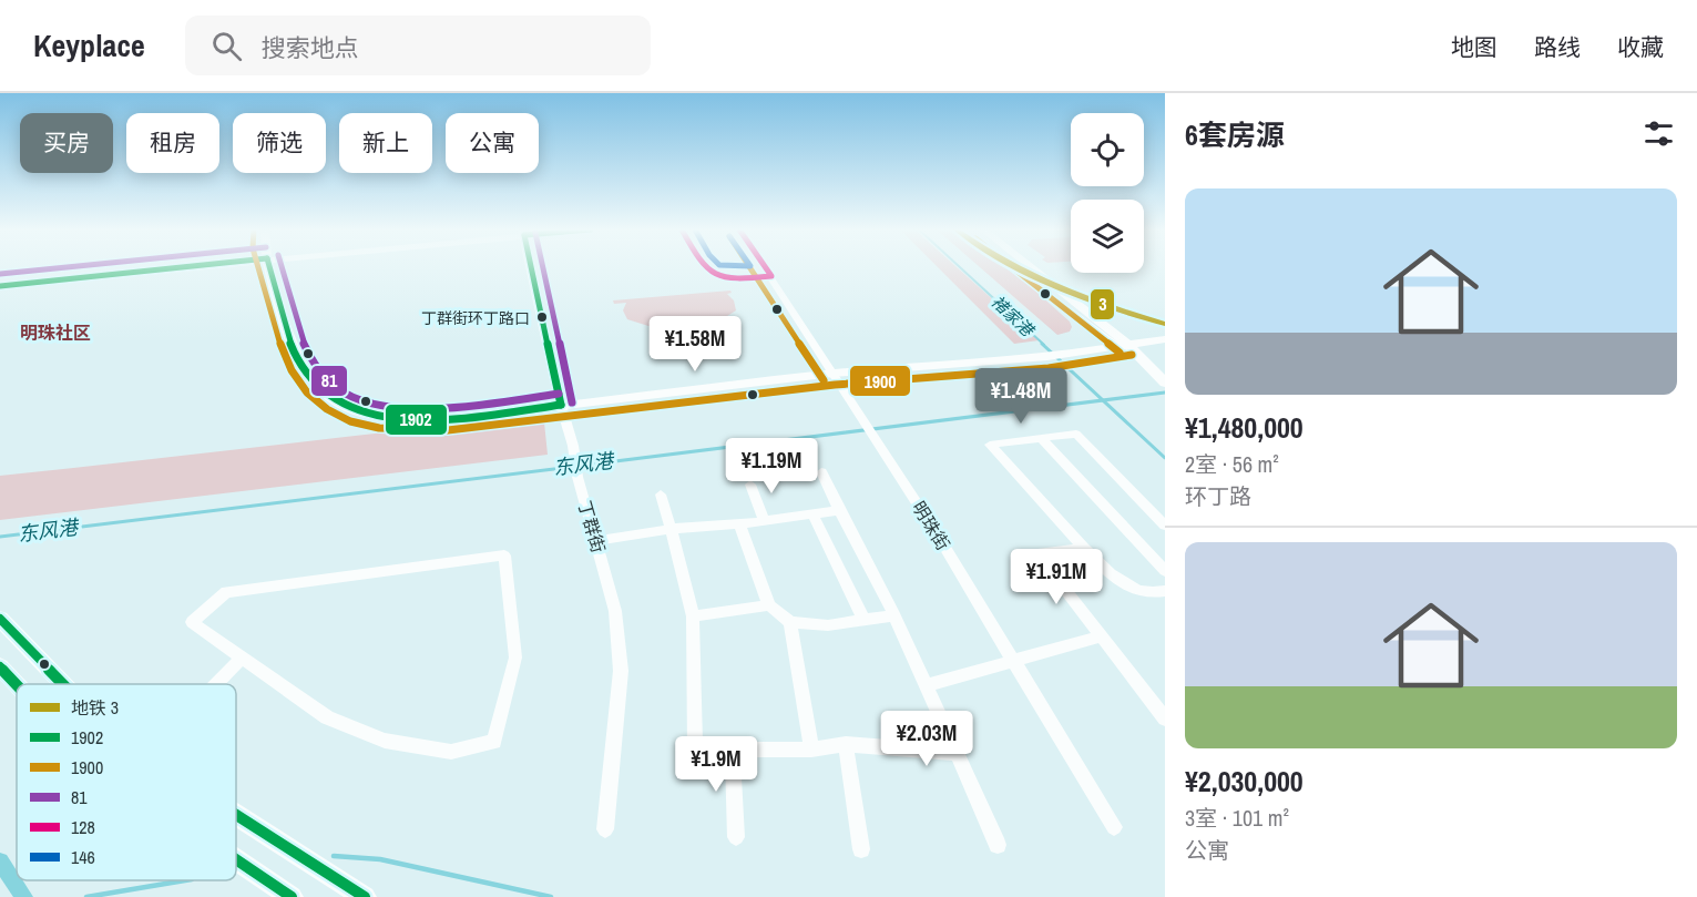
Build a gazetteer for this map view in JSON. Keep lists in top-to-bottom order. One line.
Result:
{"streets":{"street":["明珠街","丁群街"]},"districts":["明珠社区"],"water":["褚家港","东风港"],"places":["丁群街环丁路口"],"lines":["metro line 3","transit line 1902","transit line 1900","transit line 81","transit line 128"],"legend":["地铁 3","1902","1900","81","128","146"],"page":{"header":"Keyplace","search":"搜索地点","nav":["地图","路线","收藏"],"heading":"6套房源","chip":["买房","租房","筛选","新上","公寓"],"list":[{"name":"¥1,480,000","note":"2室 · 56 m² · 环丁路"},{"name":"¥2,030,000","note":"3室 · 101 m² · 公寓"}],"price":["¥1.58M","¥1.48M","¥1.19M","¥1.91M","¥2.03M","¥1.9M"]}}
